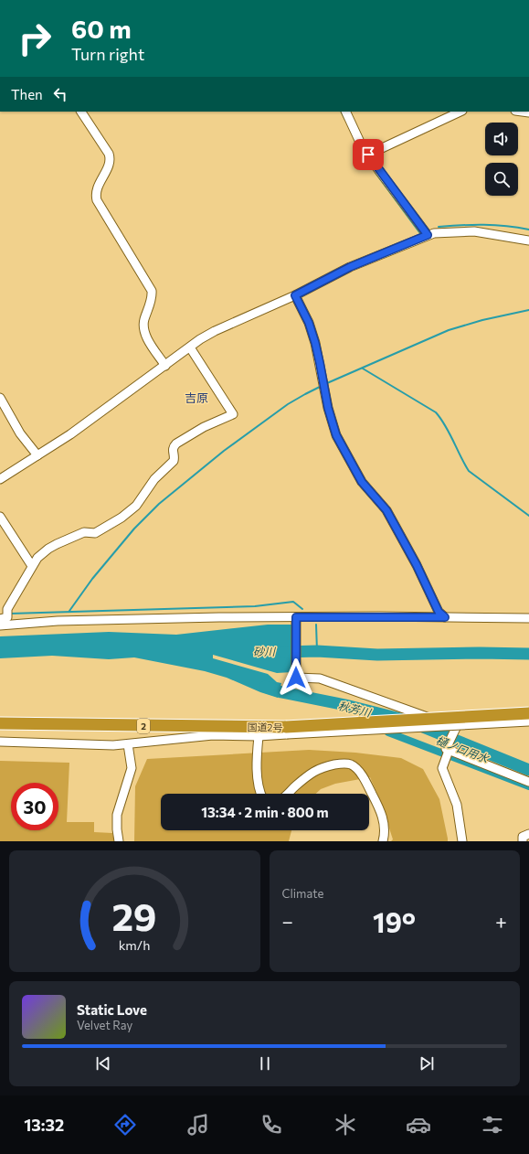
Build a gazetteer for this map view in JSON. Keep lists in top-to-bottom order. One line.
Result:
{"streets":{"highway":["2","国道2号"]},"districts":["吉原"],"water":["砂川","秋芳川","樋ノ口用水"],"page":{"turn":["60 m","Turn right"],"then":"Then","limit":"30","trip":"13:34 · 2 min · 800 m","tile":"Climate","heat":["−","19°","+"],"song":["Static Love","Velvet Ray"],"tabs":"13:32","gauge":["29","km/h"]}}
